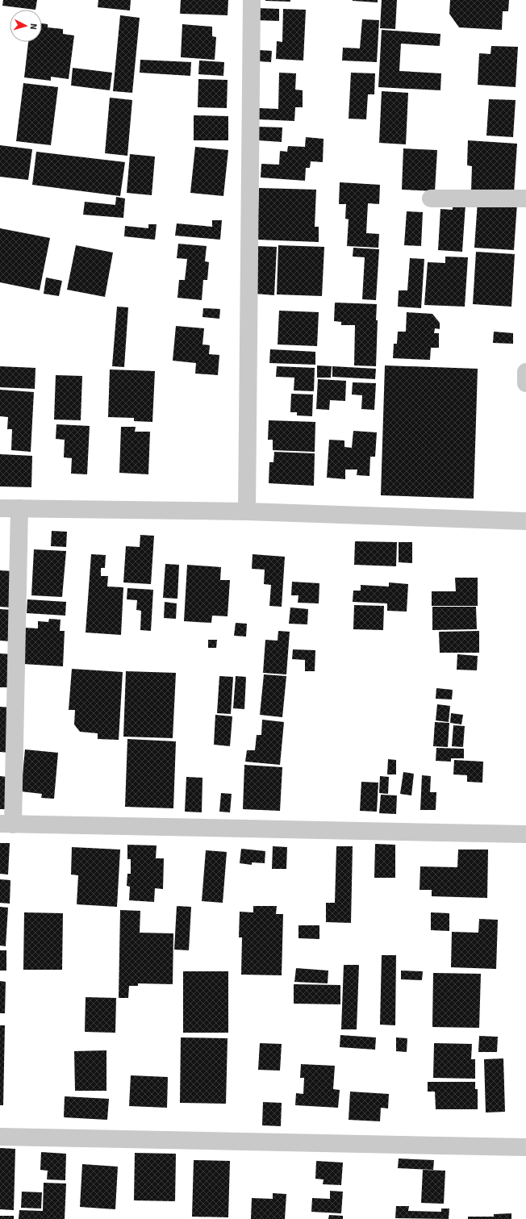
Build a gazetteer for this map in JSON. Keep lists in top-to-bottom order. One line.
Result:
{"north":"right"}
